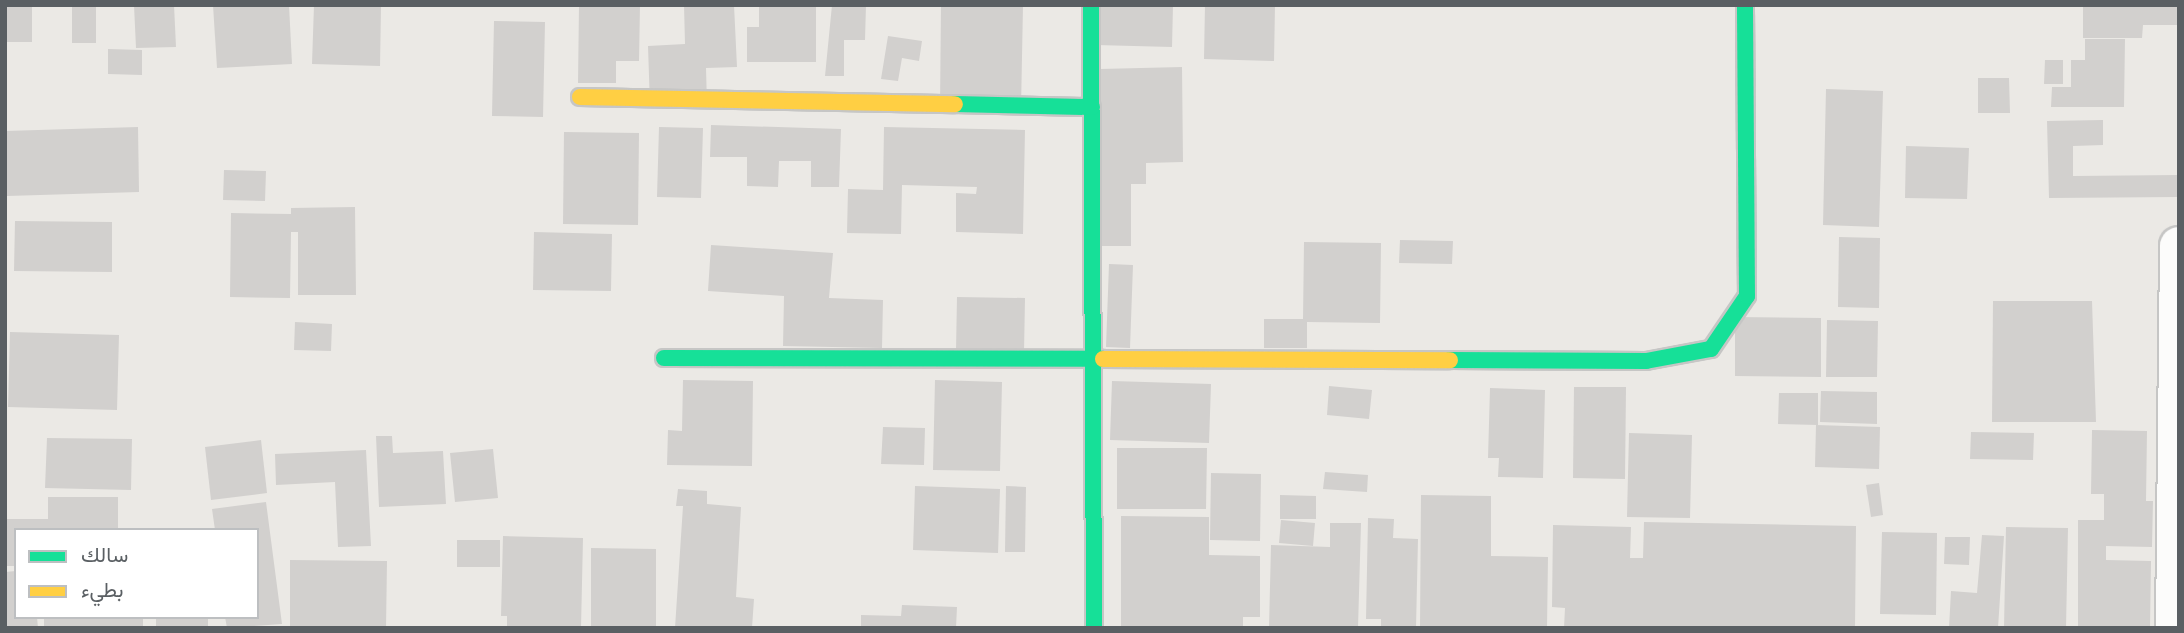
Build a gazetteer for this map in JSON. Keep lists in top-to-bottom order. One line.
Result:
{"legend":["سالك","بطيء"]}
